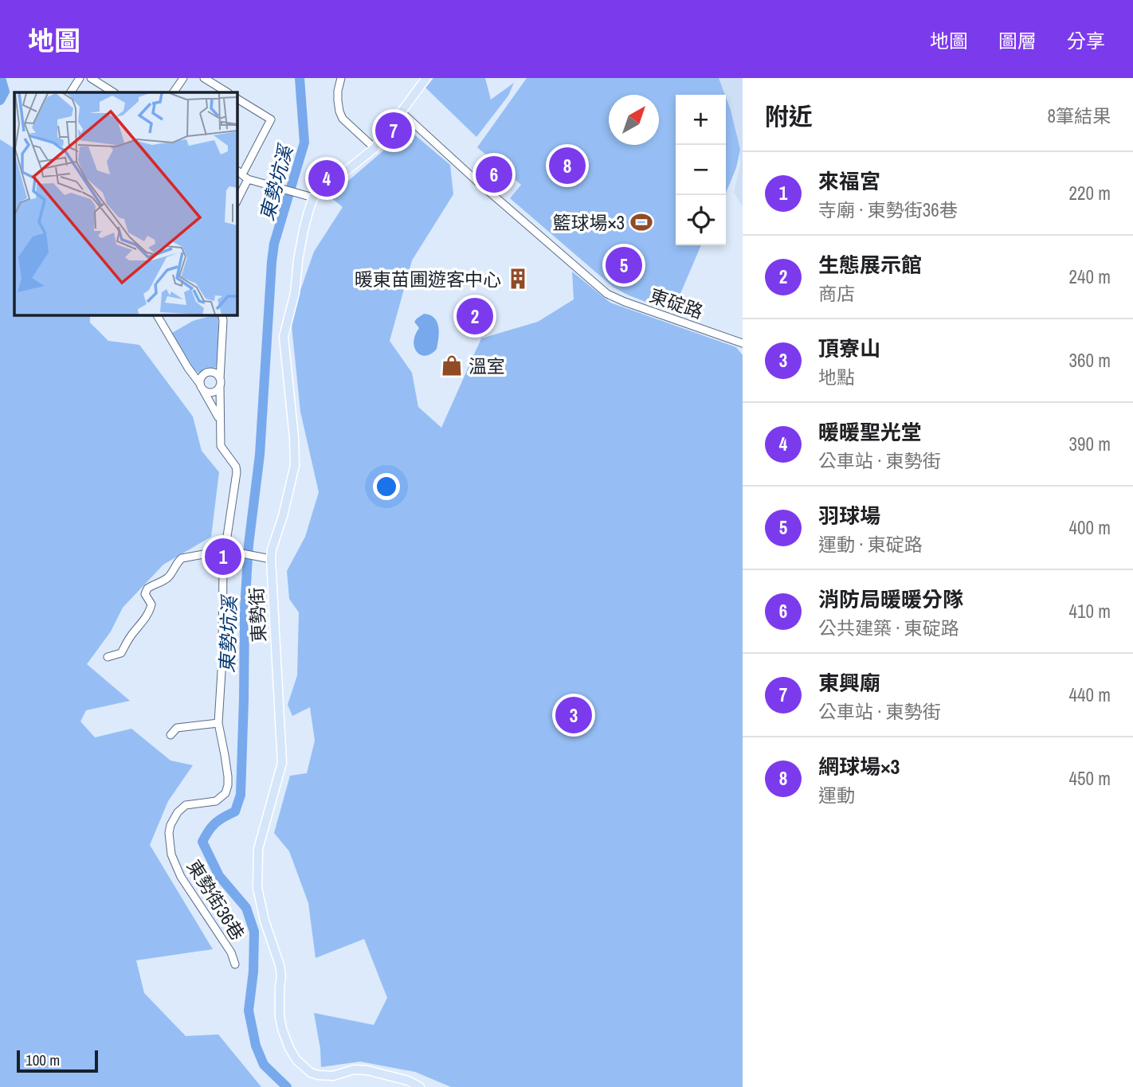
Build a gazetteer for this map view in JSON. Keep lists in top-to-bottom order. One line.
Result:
{"streets":{"main road":["東勢街"],"street":["東碇路","東勢街36巷"]},"water":["東勢坑溪"],"places":{"sports":["籃球場×3"],"building":["暖東苗圃遊客中心"],"shop":["溫室"]},"scale_bar":"100 m","north":"top right","page":{"header":"地圖","nav":["地圖","圖層","分享"],"heading":["附近","8筆結果"],"map_buttons":["+","−"],"pins":["7","8","6","4","5","2","1","3"],"list":[{"mark":"1","name":"來福宮","note":"寺廟 · 東勢街36巷","value":"220 m"},{"mark":"2","name":"生態展示館","note":"商店","value":"240 m"},{"mark":"3","name":"頂寮山","note":"地點","value":"360 m"},{"mark":"4","name":"暖暖聖光堂","note":"公車站 · 東勢街","value":"390 m"},{"mark":"5","name":"羽球場","note":"運動 · 東碇路","value":"400 m"},{"mark":"6","name":"消防局暖暖分隊","note":"公共建築 · 東碇路","value":"410 m"},{"mark":"7","name":"東興廟","note":"公車站 · 東勢街","value":"440 m"},{"mark":"8","name":"網球場×3","note":"運動","value":"450 m"}],"scale":"100 m"}}
